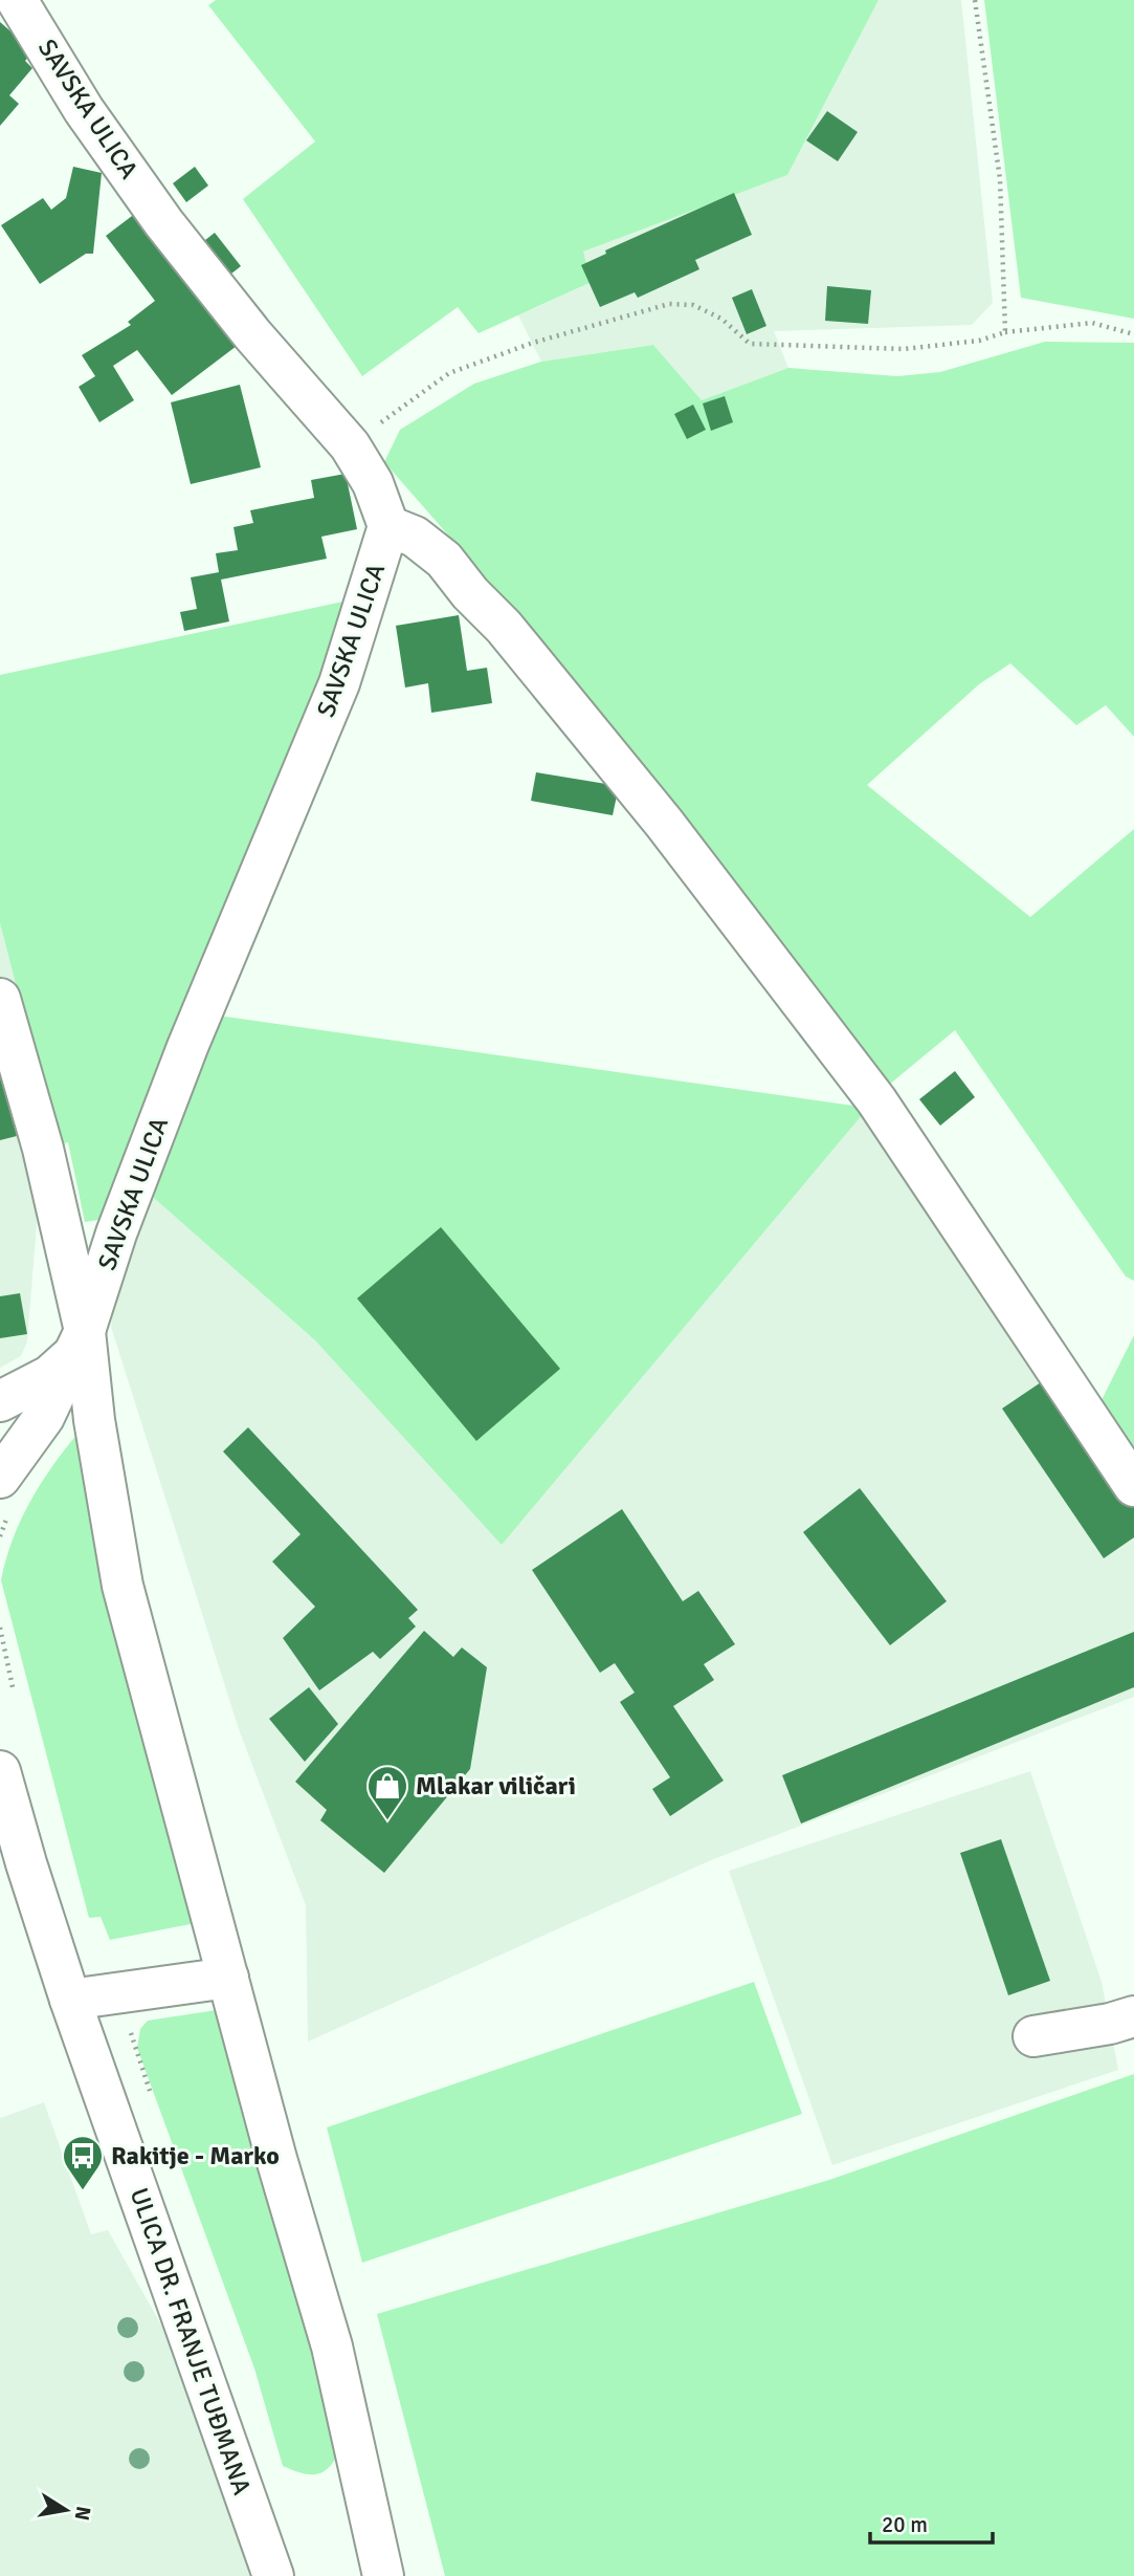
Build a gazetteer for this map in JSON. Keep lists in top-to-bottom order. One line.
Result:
{"streets":{"street":["SAVSKA ULICA","ULICA DR. FRANJE TUĐMANA"]},"places":{"shop":["Mlakar viličari"],"bus stop":["Rakitje - Marko"]},"scale_bar":"20 m","north":"right"}
